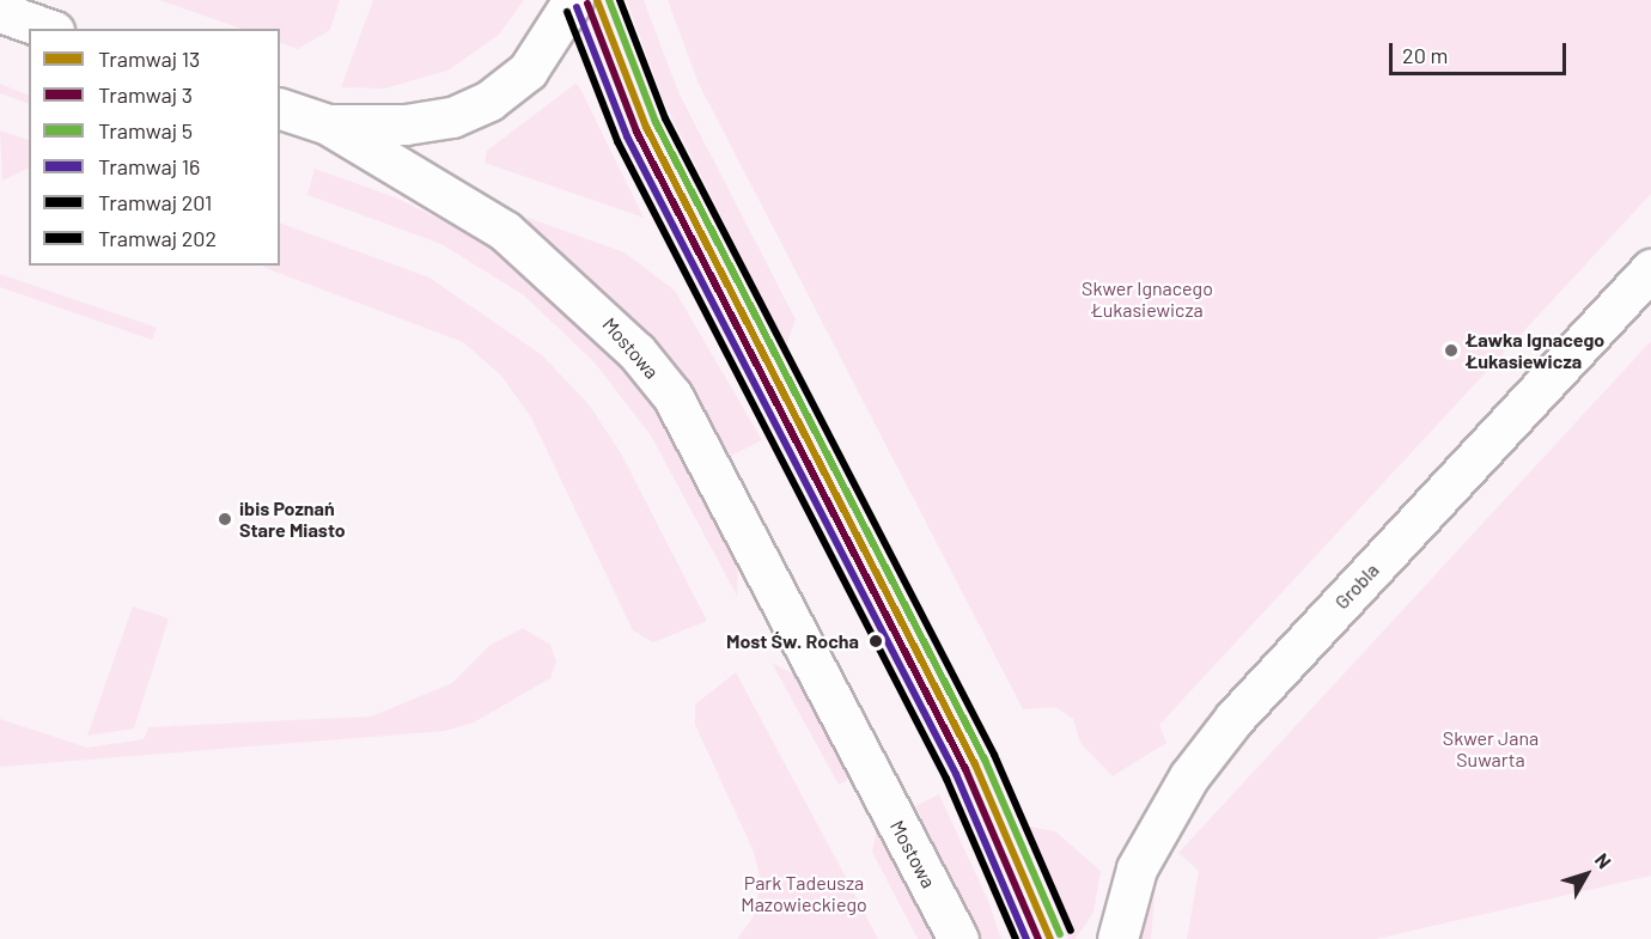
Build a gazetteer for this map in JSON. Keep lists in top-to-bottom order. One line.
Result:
{"streets":{"street":["Mostowa","Grobla"]},"parks":["Skwer Ignacego Łukasiewicza","Skwer Jana Suwarta","Park Tadeusza Mazowieckiego"],"places":["Ławka Ignacego Łukasiewicza","ibis Poznań Stare Miasto","Most Św. Rocha"],"lines":["tram line 13","tram line 5","tram line 201","tram line 3","tram line 16","tram line 202"],"legend":["Tramwaj 13","Tramwaj 3","Tramwaj 5","Tramwaj 16","Tramwaj 201","Tramwaj 202"],"scale_bar":"20 m","north":"top right"}
